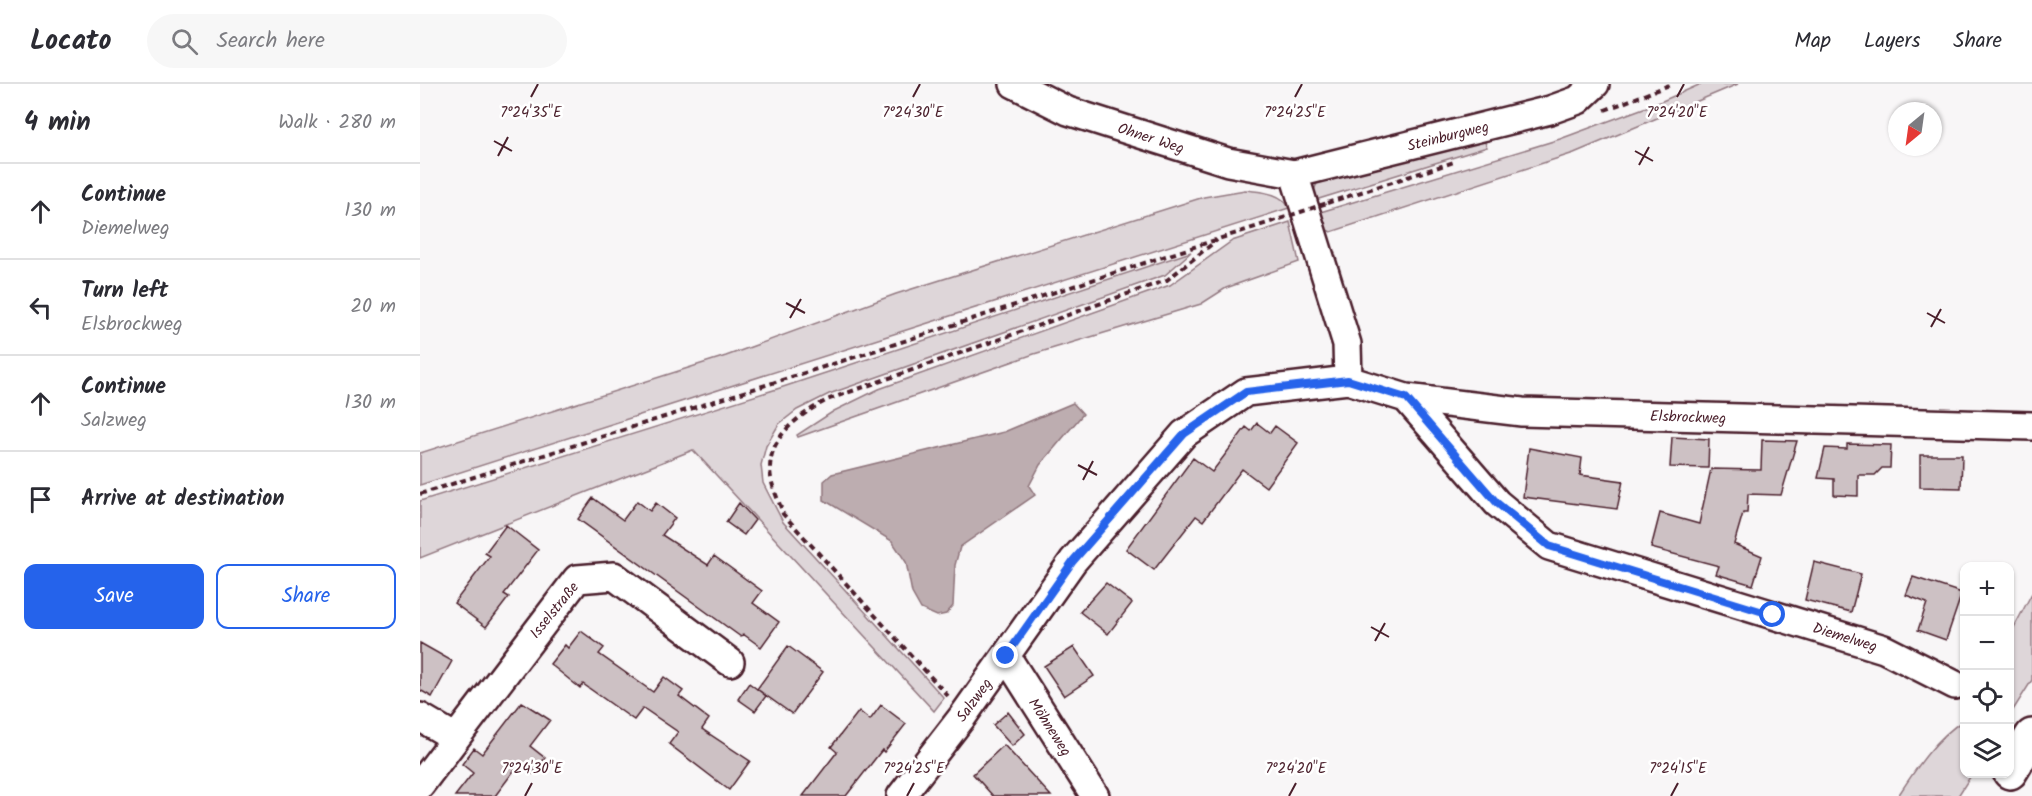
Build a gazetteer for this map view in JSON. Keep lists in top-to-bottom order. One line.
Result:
{"streets":{"street":["Steinburgweg","Ohner Weg","Elsbrockweg","Isselstraße","Diemelweg","Salzweg","Möhneweg"]},"crossings":[["Steinburgweg","Ohner Weg"],["Elsbrockweg","Diemelweg"],["Elsbrockweg","Salzweg"],["Salzweg","Möhneweg"]],"north":"bottom left","page":{"header":"Locato","search":"Search here","nav":["Map","Layers","Share"],"heading":["4 min","Walk · 280 m"],"list":[["Continue","Diemelweg","130 m"],["Turn left","Elsbrockweg","20 m"],["Continue","Salzweg","130 m"],"Arrive at destination"],"buttons":["Save","Share"],"map_buttons":["+","−"]},"coordinates":["7°24'35\"E","7°24'30\"E","7°24'25\"E","7°24'20\"E","7°24'15\"E"]}
